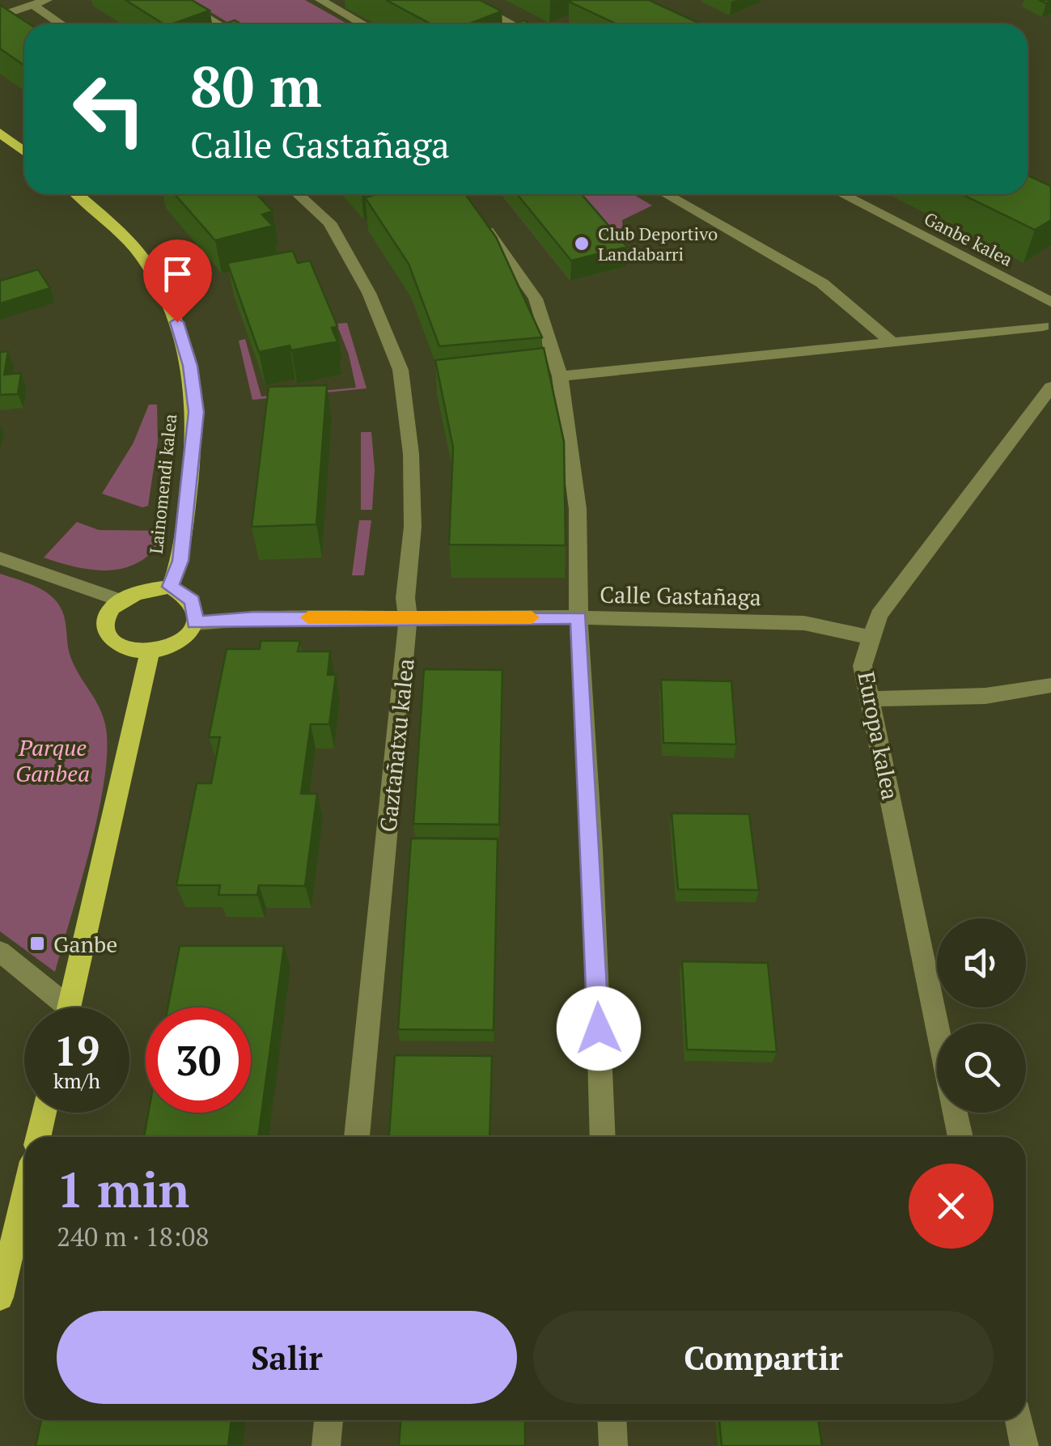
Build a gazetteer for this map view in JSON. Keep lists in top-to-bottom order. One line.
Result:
{"streets":{"main road":["Lainomendi kalea"],"street":["Ganbe kalea","Calle Gastañaga","Europa kalea","Gaztañatxu kalea"]},"crossings":[["Lainomendi kalea","Calle Gastañaga"],["Calle Gastañaga","Europa kalea"],["Calle Gastañaga","Gaztañatxu kalea"]],"parks":["Parque Ganbea"],"places":{"other":["Club Deportivo Landabarri"],"transit":["Ganbe"]},"page":{"turn":["80 m","Calle Gastañaga"],"speed":"19 km/h","limit":"30","heading":["1 min","240 m · 18:08"],"buttons":["Salir","Compartir"]}}
